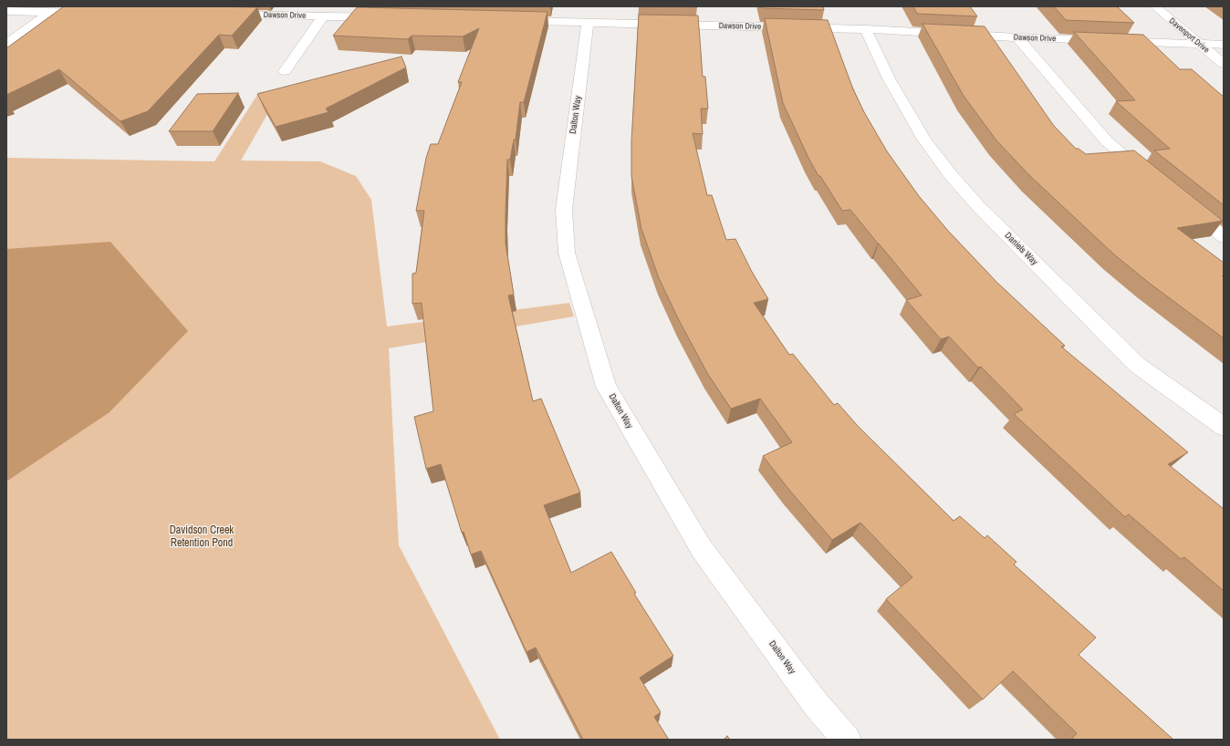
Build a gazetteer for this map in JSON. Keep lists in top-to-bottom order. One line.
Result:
{"streets":{"street":["Dawson Drive","Davenport Drive","Dalton Way","Daniels Way"]},"crossings":[["Dawson Drive","Davenport Drive"],["Dawson Drive","Dalton Way"],["Dawson Drive","Daniels Way"]],"parks":["Davidson Creek Retention Pond"]}
